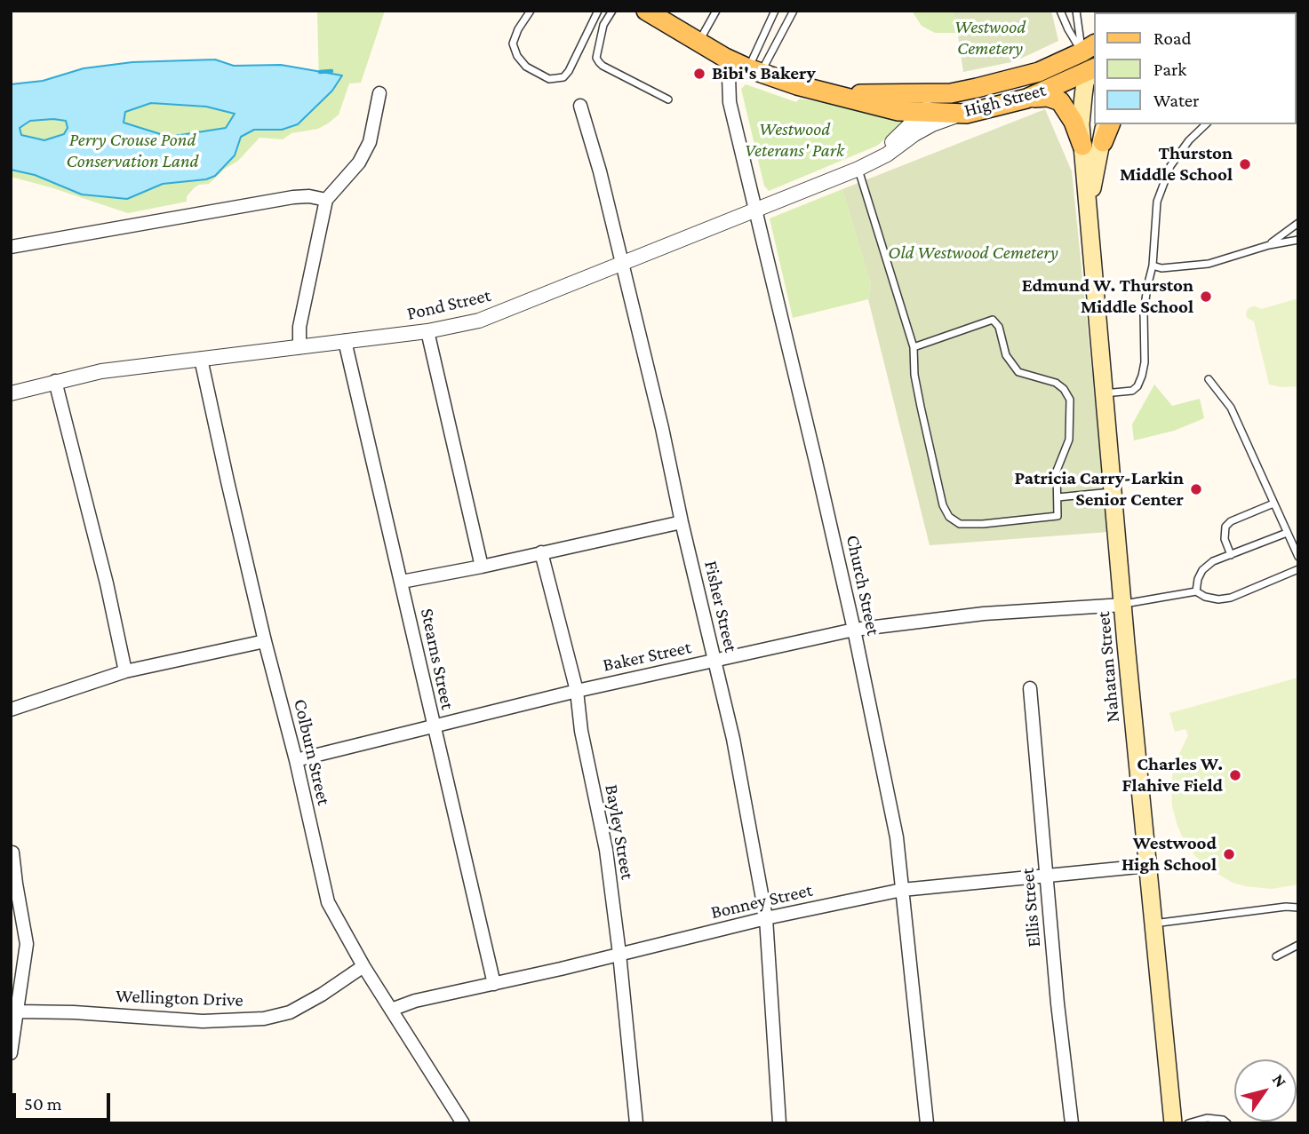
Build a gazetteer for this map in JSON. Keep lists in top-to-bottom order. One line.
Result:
{"streets":{"main road":["High Street","Nahatan Street"],"street":["Pond Street","Church Street","Fisher Street","Baker Street","Stearns Street","Colburn Street","Bayley Street","Bonney Street","Ellis Street","Wellington Drive"]},"crossings":[["High Street","Pond Street"],["High Street","Church Street"],["High Street","Nahatan Street"],["Pond Street","Church Street"],["Pond Street","Fisher Street"],["Pond Street","Stearns Street"],["Pond Street","Colburn Street"],["Church Street","Baker Street"],["Church Street","Bonney Street"],["Fisher Street","Baker Street"],["Fisher Street","Bonney Street"],["Baker Street","Stearns Street"],["Baker Street","Nahatan Street"],["Baker Street","Colburn Street"],["Baker Street","Bayley Street"],["Stearns Street","Bonney Street"],["Nahatan Street","Bonney Street"],["Colburn Street","Bonney Street"],["Colburn Street","Wellington Drive"],["Bayley Street","Bonney Street"],["Bonney Street","Ellis Street"]],"parks":["Westwood Cemetery","Westwood Veterans' Park","Perry Crouse Pond Conservation Land","Old Westwood Cemetery"],"places":["Bibi's Bakery","Thurston Middle School","Edmund W. Thurston Middle School","Patricia Carry-Larkin Senior Center","Charles W. Flahive Field","Westwood High School"],"legend":["Road","Park","Water"],"scale_bar":"50 m","north":"top right"}
